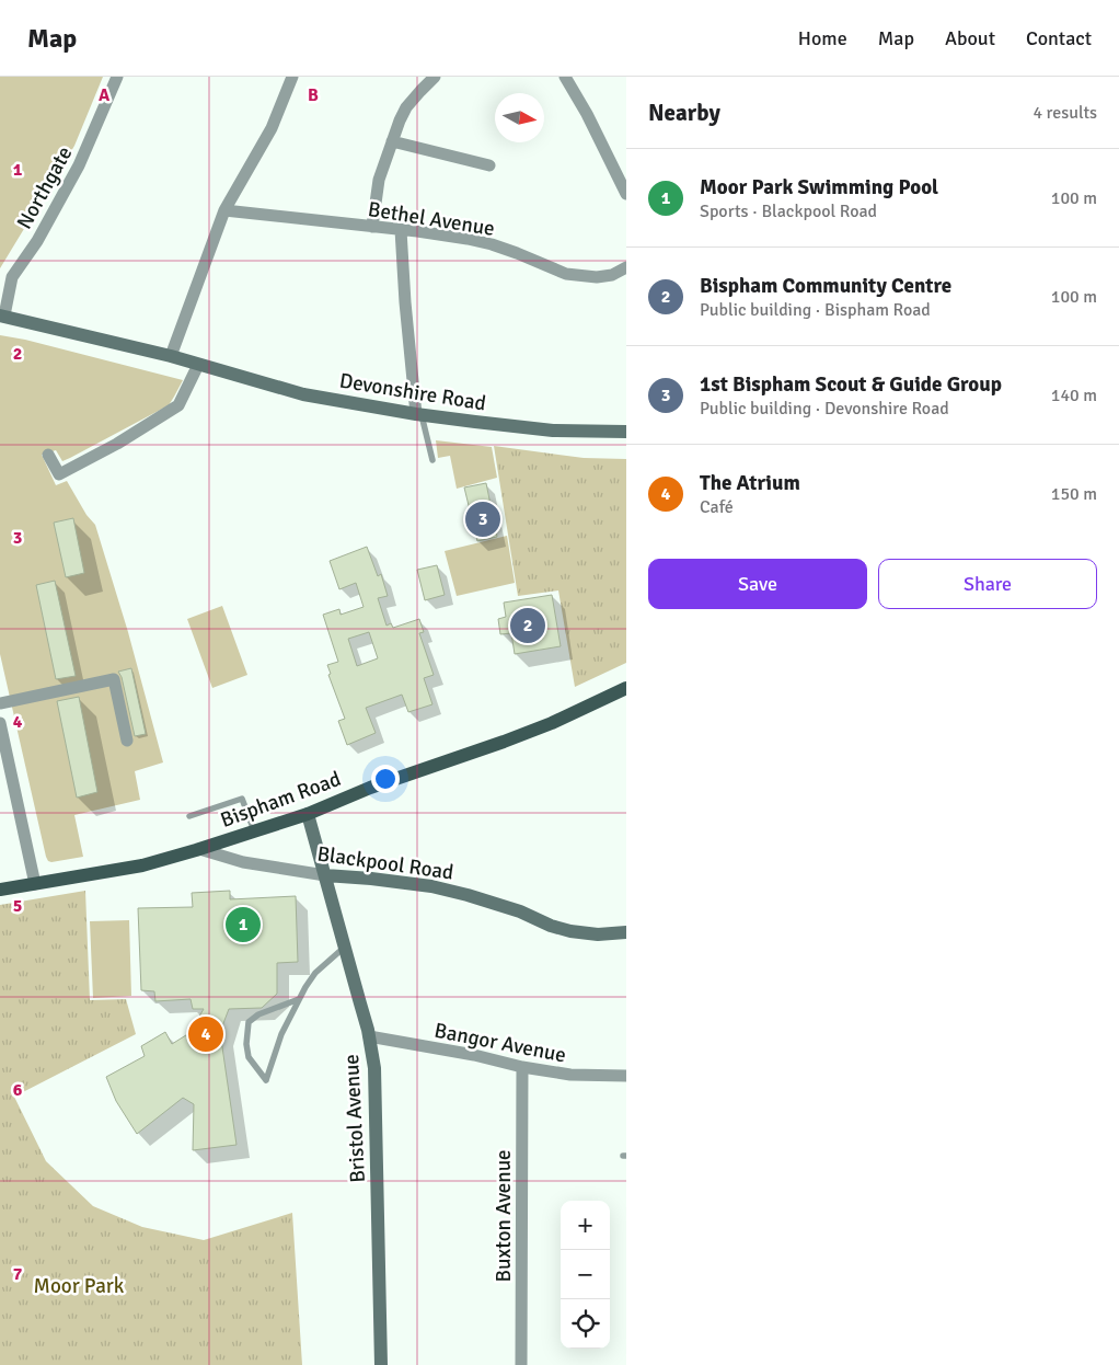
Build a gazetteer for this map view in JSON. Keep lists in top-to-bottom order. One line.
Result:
{"streets":{"main road":["Bispham Road"],"street":["Northgate","Bethel Avenue","Devonshire Road","Blackpool Road","Bangor Avenue","Bristol Avenue","Buxton Avenue"]},"crossings":[["Northgate","Devonshire Road"],["Bispham Road","Blackpool Road"],["Bispham Road","Bristol Avenue"],["Blackpool Road","Bristol Avenue"],["Bangor Avenue","Bristol Avenue"],["Bangor Avenue","Buxton Avenue"]],"parks":["Moor Park"],"north":"right","page":{"header":"Map","nav":["Home","Map","About","Contact"],"heading":["Nearby","4 results"],"list":[{"mark":"1","name":"Moor Park Swimming Pool","note":"Sports · Blackpool Road","value":"100 m"},{"mark":"2","name":"Bispham Community Centre","note":"Public building · Bispham Road","value":"100 m"},{"mark":"3","name":"1st Bispham Scout & Guide Group","note":"Public building · Devonshire Road","value":"140 m"},{"mark":"4","name":"The Atrium","note":"Café","value":"150 m"}],"pins":["3","2","1","4"],"buttons":["Save","Share"],"map_buttons":["+","−"]},"grid":{"columns":["A","B"],"rows":["1","2","3","4","5","6","7"]}}
